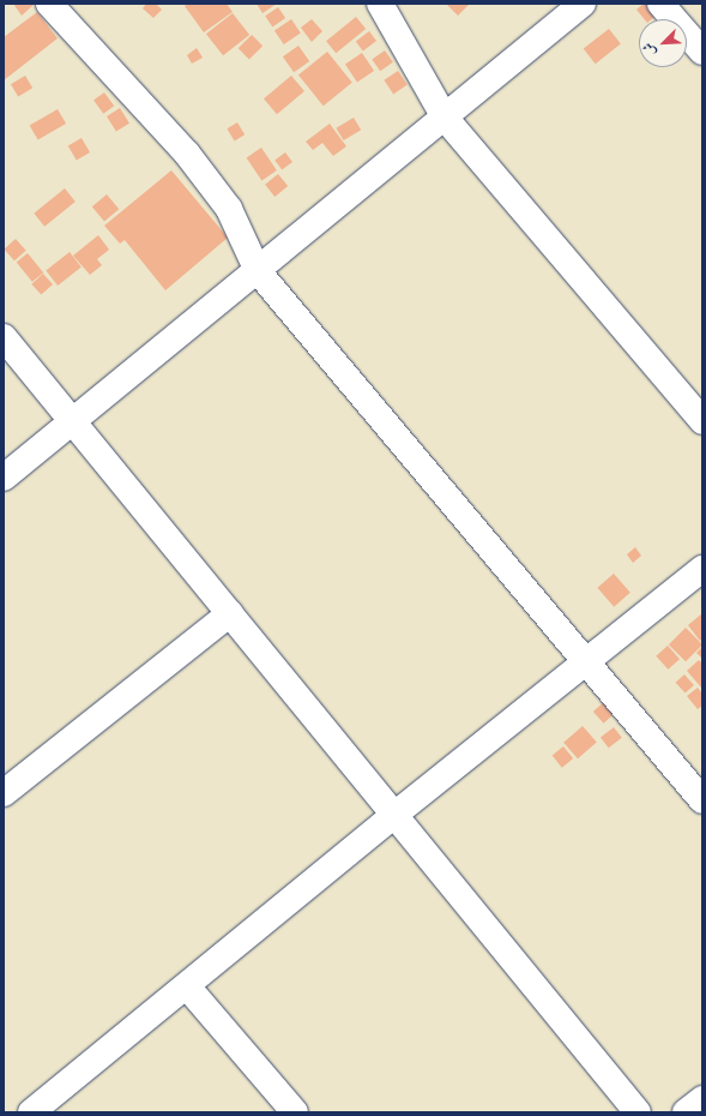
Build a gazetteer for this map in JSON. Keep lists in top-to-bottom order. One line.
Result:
{"north":"bottom left"}
